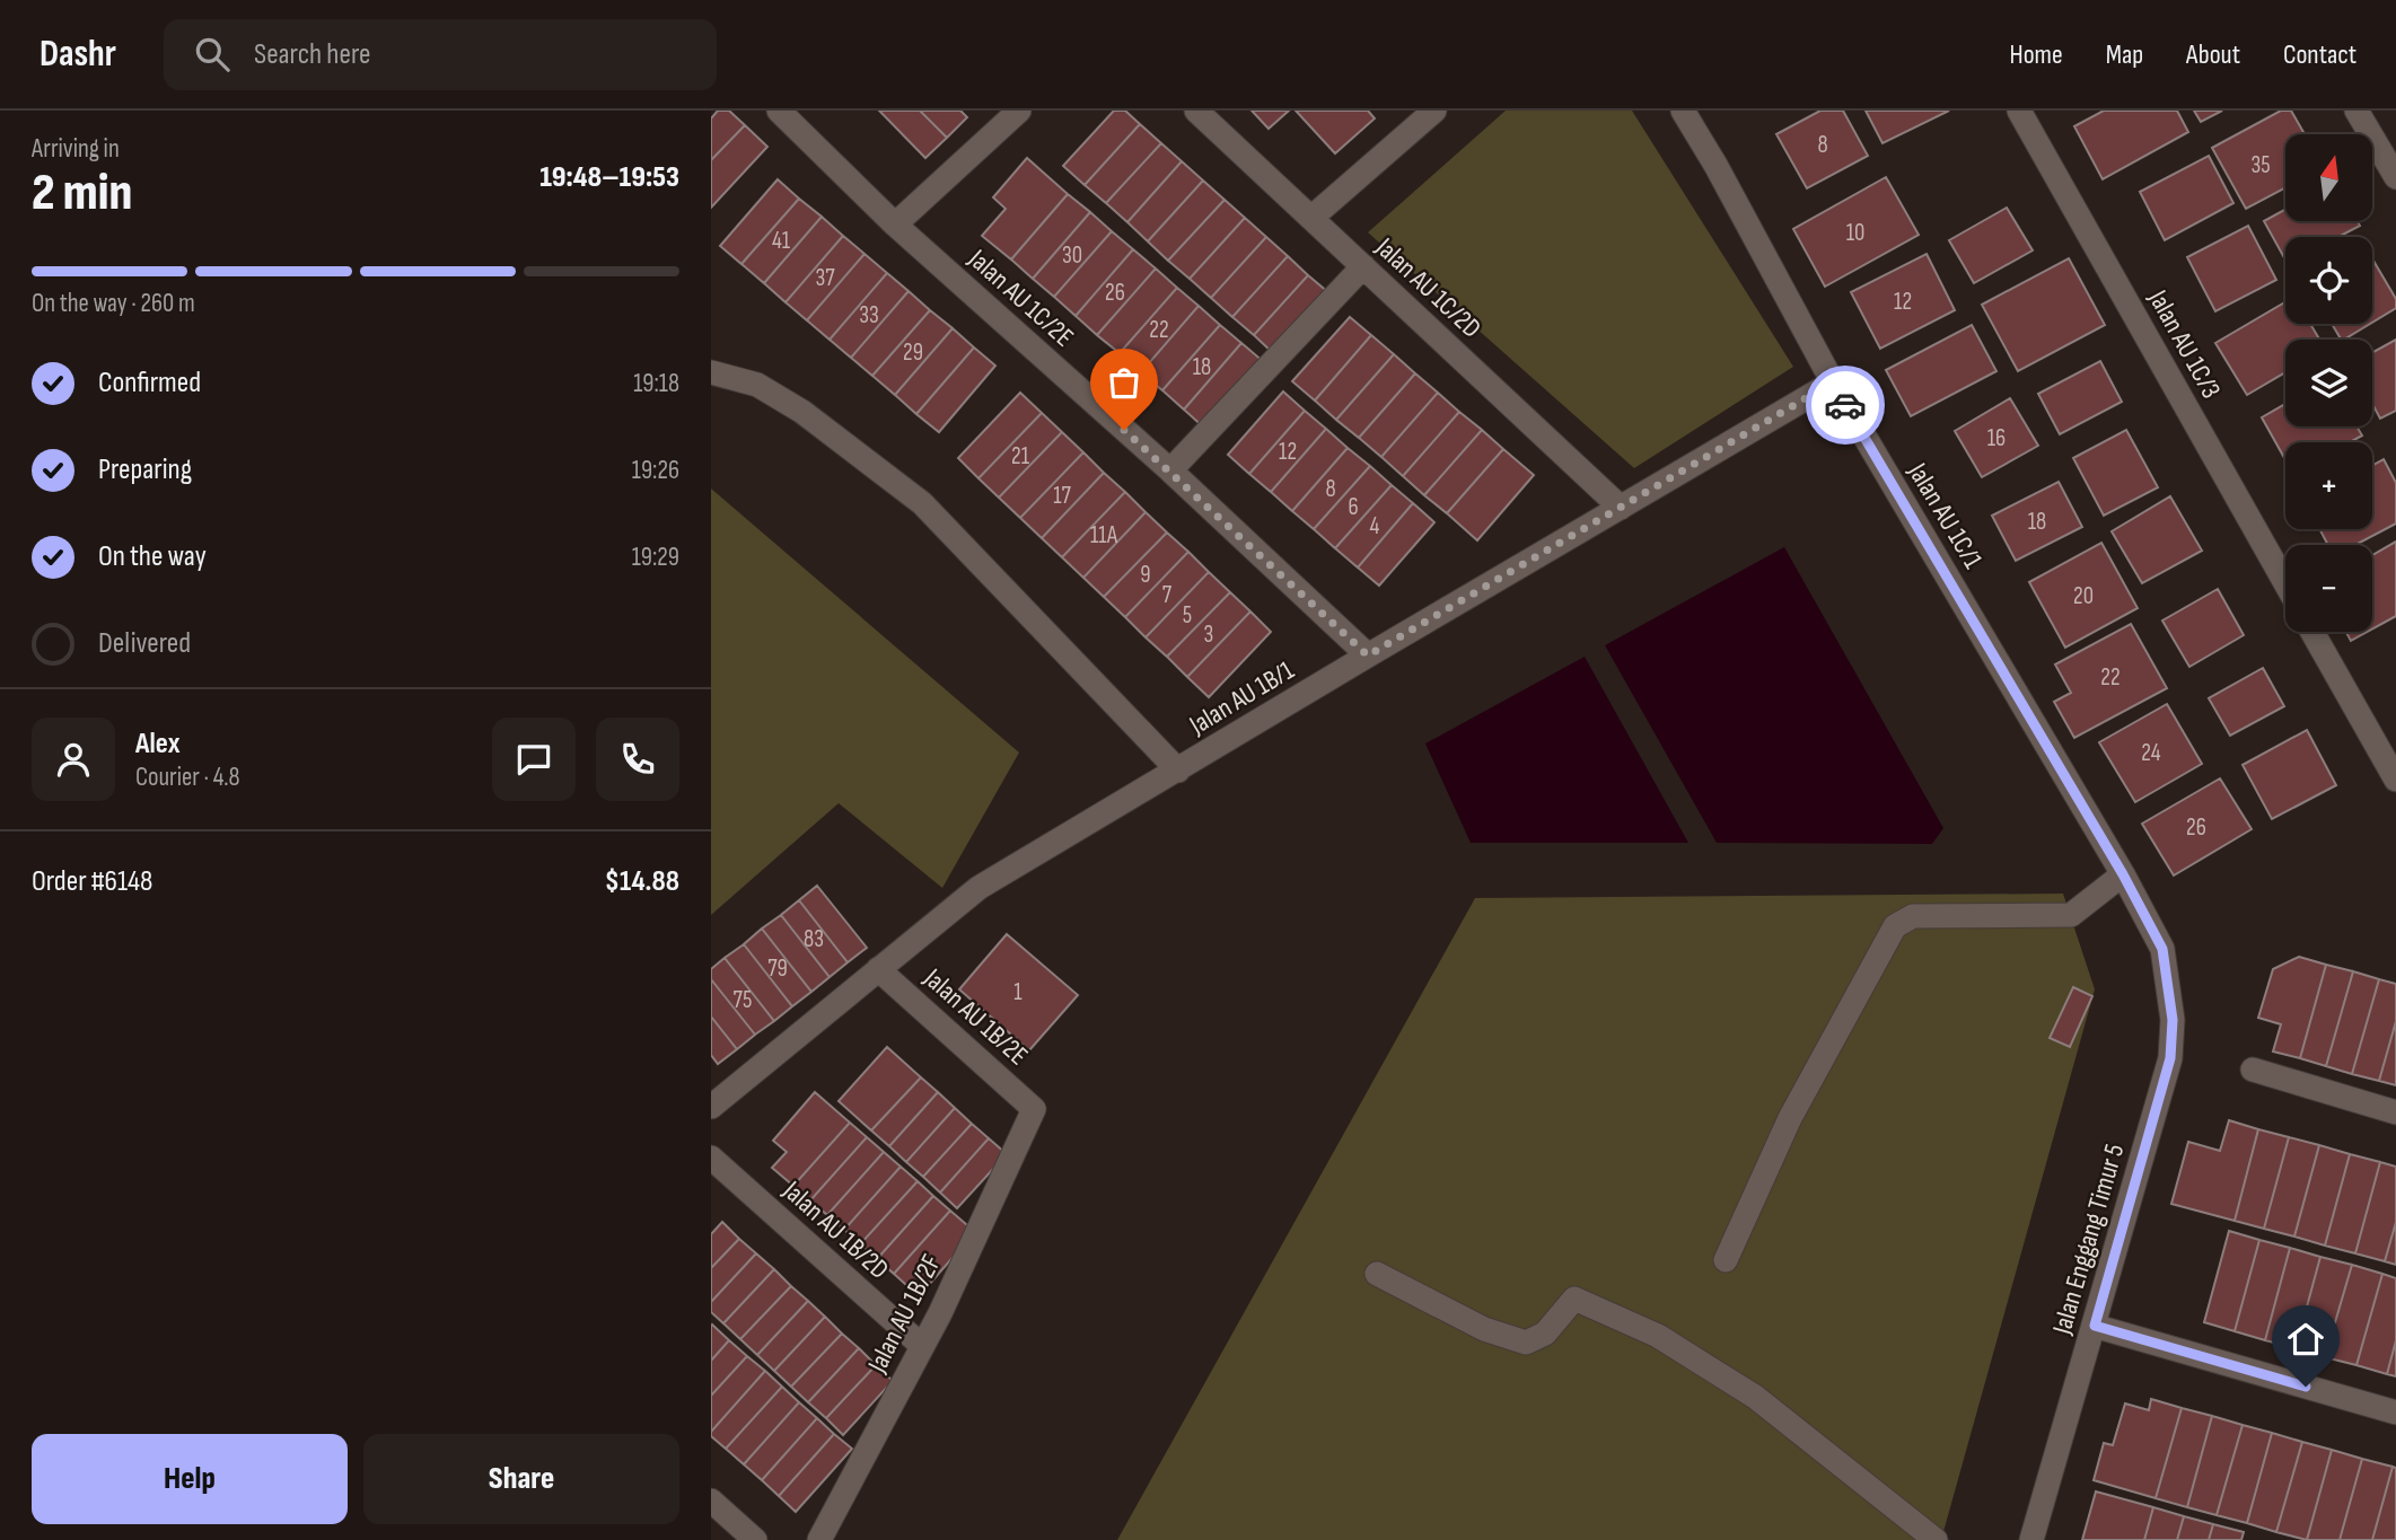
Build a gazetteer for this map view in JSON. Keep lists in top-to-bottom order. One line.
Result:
{"streets":{"street":["Jalan AU 1C/2D","Jalan AU 1C/2E","Jalan AU 1C/3","Jalan AU 1C/1","Jalan AU 1B/1","Jalan AU 1B/2E","Jalan AU 1B/2D","Jalan Enggang Timur 5","Jalan AU 1B/2F"]},"crossings":[["Jalan AU 1C/2D","Jalan AU 1B/1"],["Jalan AU 1C/2E","Jalan AU 1B/1"],["Jalan AU 1C/1","Jalan AU 1B/1"],["Jalan AU 1C/1","Jalan Enggang Timur 5"],["Jalan AU 1B/1","Jalan AU 1B/2E"],["Jalan AU 1B/2E","Jalan AU 1B/2F"],["Jalan AU 1B/2D","Jalan AU 1B/2F"]],"house_numbers":["8","35","10","41","30","37","26","12","33","22","29","18","16","12","21","8","17","6","18","4","11A","9","7","20","5","3","22","24","26","83","79","1","75"],"north":"top","page":{"header":"Dashr","search":"Search here","nav":["Home","Map","About","Contact"],"heading":["2 min","Arriving in","19:48–19:53"],"panel":["Alex","Courier · 4.8","Order #6148","$14.88"],"map_buttons":["+","−"],"bar":"On the way · 260 m","list":[["Confirmed","19:18"],["Preparing","19:26"],["On the way","19:29"],"Delivered"],"buttons":["Help","Share"]}}
